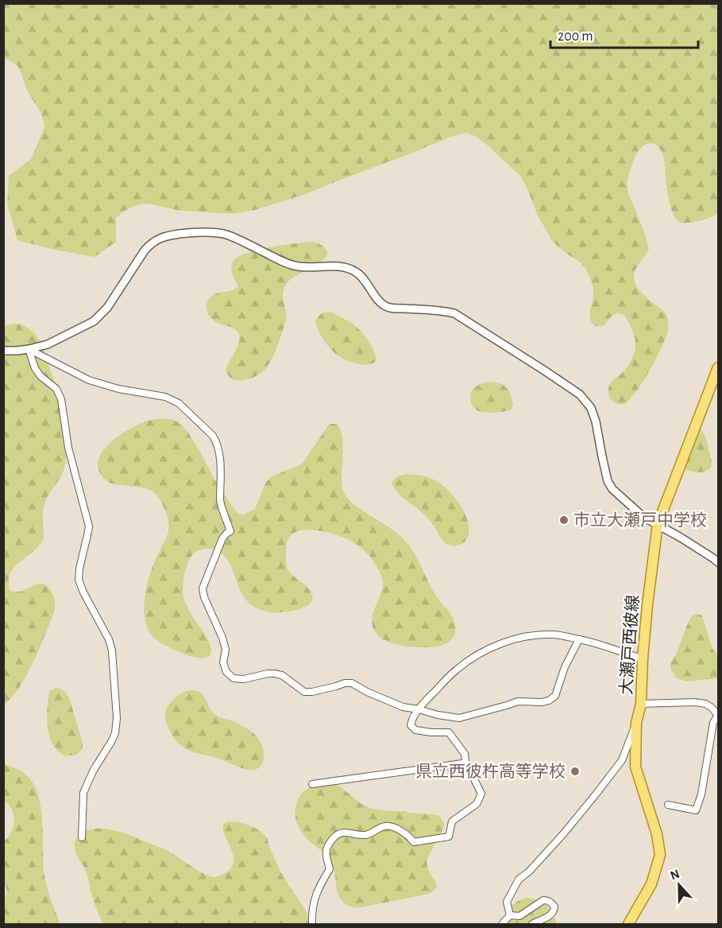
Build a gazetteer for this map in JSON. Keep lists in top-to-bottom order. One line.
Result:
{"streets":{"main road":["大瀬戸西彼線"]},"places":["市立大瀬戸中学校","県立西彼杵高等学校"],"scale_bar":"200 m","north":"top"}
